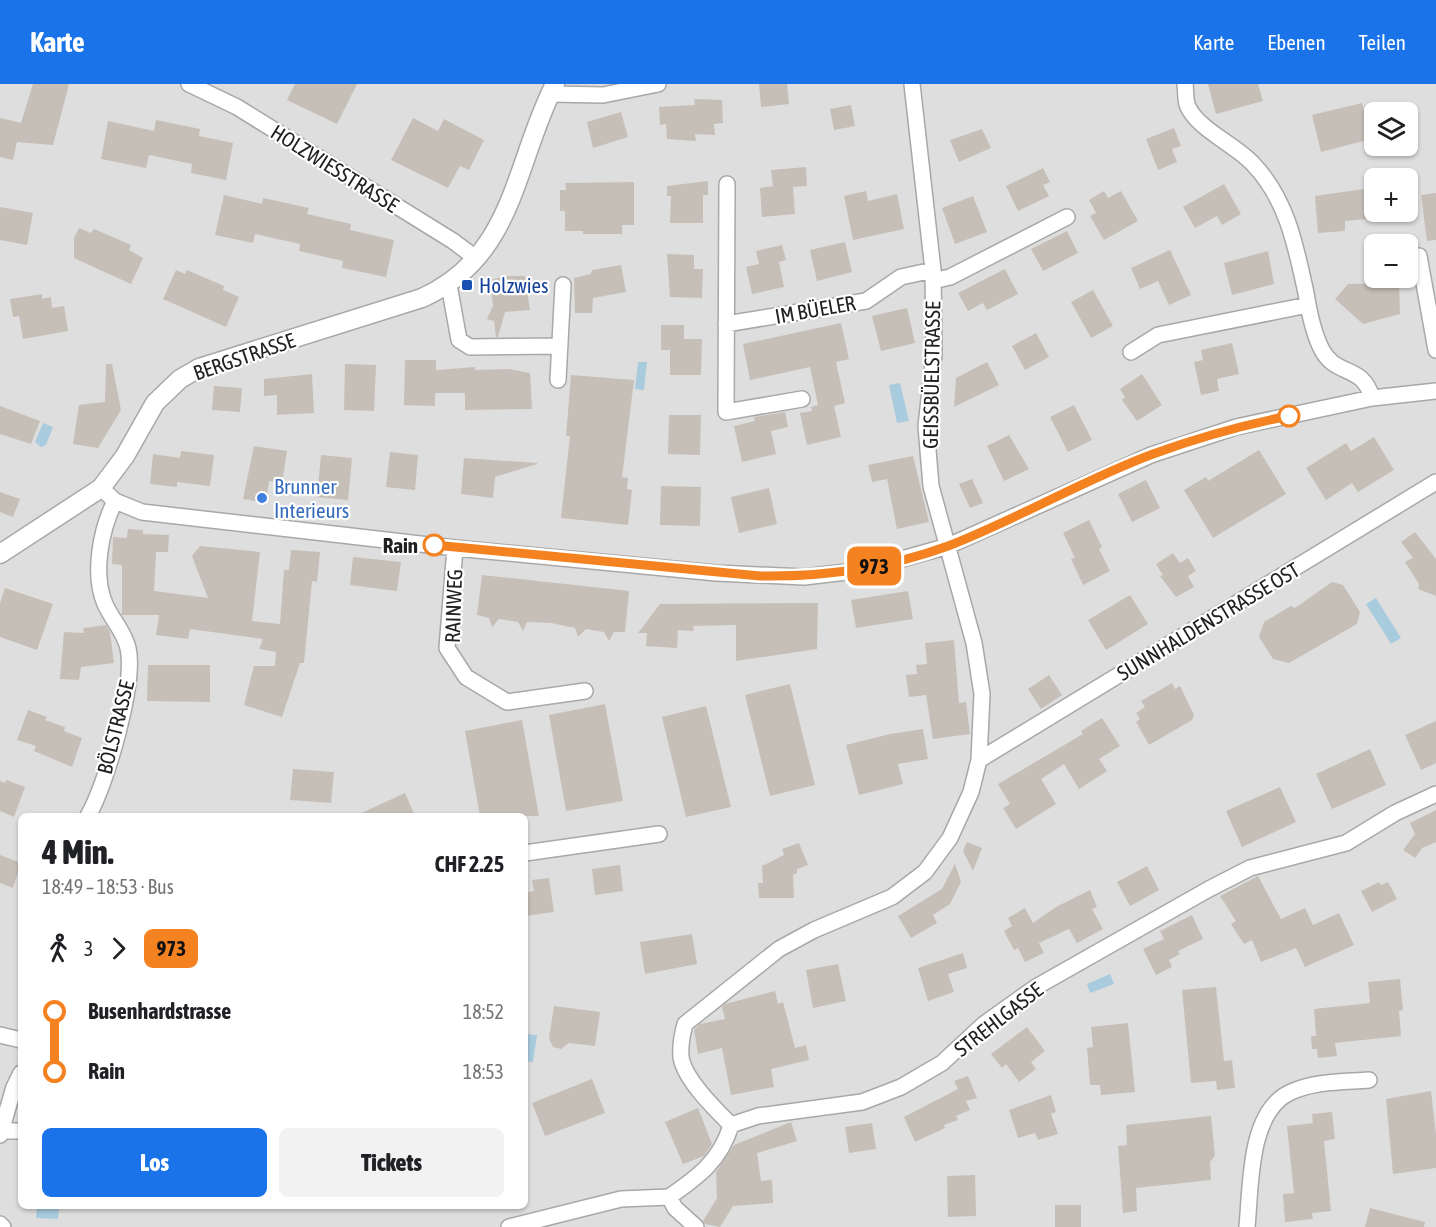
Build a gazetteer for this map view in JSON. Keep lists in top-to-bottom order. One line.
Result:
{"streets":{"street":["HOLZWIESSTRASSE","IM BÜELER","BERGSTRASSE","GEISSBÜELSTRASSE","RAINWEG","SUNNHALDENSTRASSE OST","BÖLSTRASSE","STREHLGASSE"]},"crossings":[["HOLZWIESSTRASSE","BERGSTRASSE"],["IM BÜELER","GEISSBÜELSTRASSE"],["GEISSBÜELSTRASSE","SUNNHALDENSTRASSE OST"],["GEISSBÜELSTRASSE","STREHLGASSE"]],"places":{"transit":["Holzwies"],"other":["Brunner Interieurs","Rain"]},"lines":["bus line 973"],"page":{"header":"Karte","nav":["Karte","Ebenen","Teilen"],"on_map":"973","map_buttons":["+","−"],"heading":["4 Min.","18:49 – 18:53 · Bus","CHF 2.25"],"legs":["3","973"],"list":[{"name":"Busenhardstrasse","value":"18:52"},{"name":"Rain","value":"18:53"}],"buttons":["Los","Tickets"]}}
